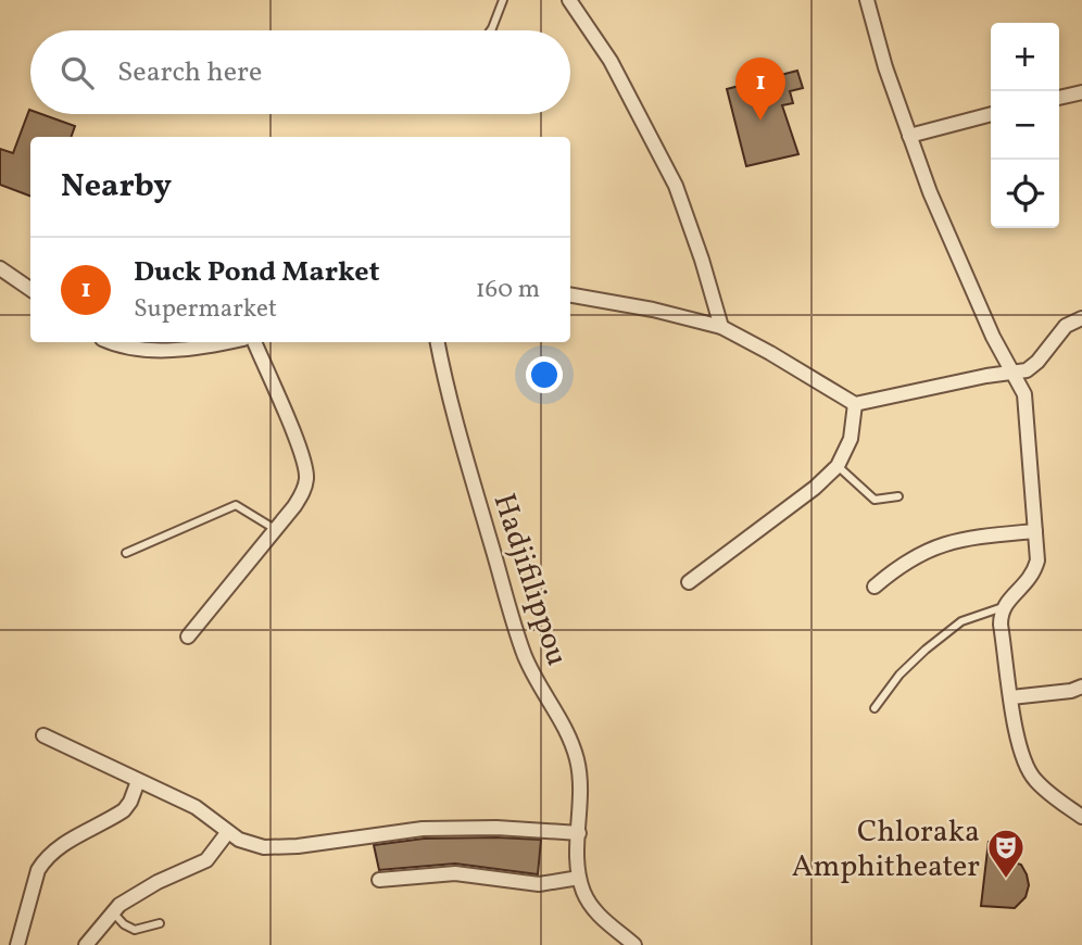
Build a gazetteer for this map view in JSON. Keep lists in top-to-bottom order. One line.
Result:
{"streets":{"street":["Hadjifilippou"]},"places":{"theatre":["Chloraka Amphitheater"]},"page":{"map_buttons":["+","−"],"search":"Search here","pins":"1","heading":"Nearby","list":[{"mark":"1","name":"Duck Pond Market","note":"Supermarket","value":"160 m"}]}}
